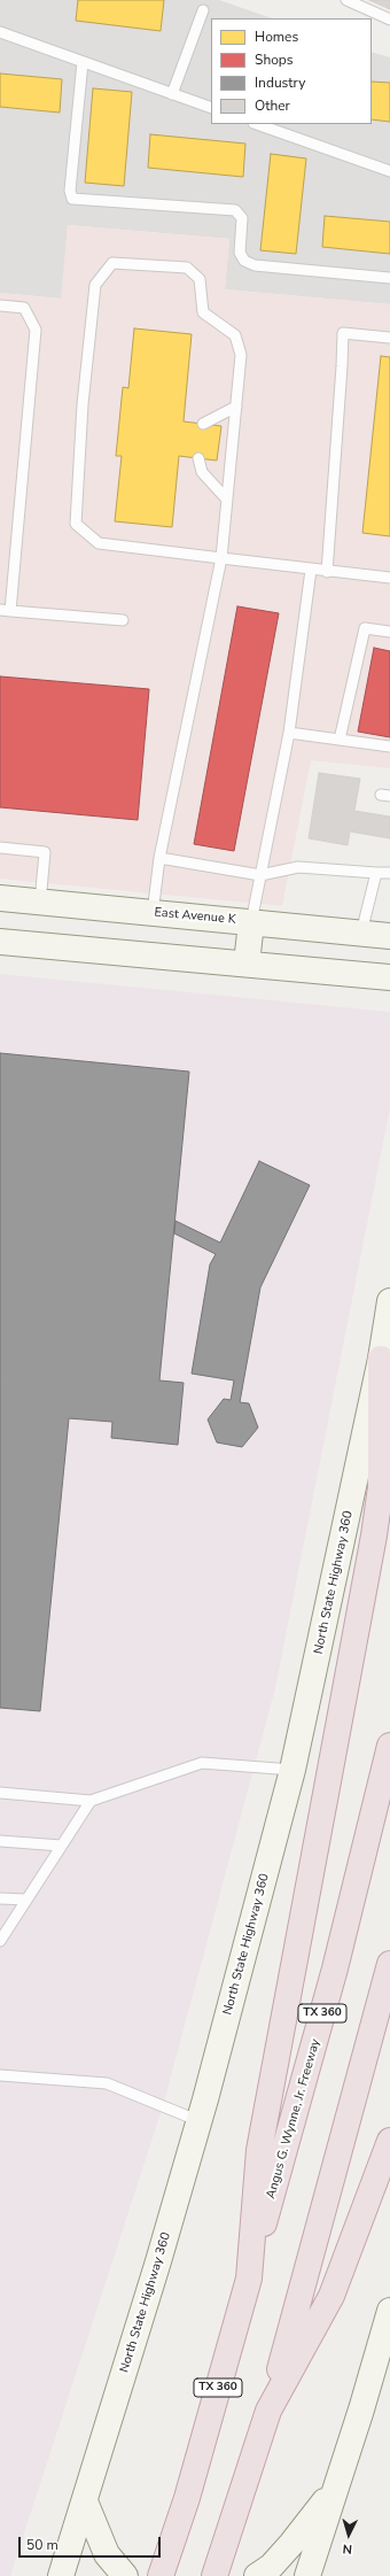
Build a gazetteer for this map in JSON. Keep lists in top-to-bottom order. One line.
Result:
{"streets":{"highway":["TX 360","Angus G. Wynne, Jr. Freeway"],"main road":["East Avenue K","North State Highway 360"]},"crossings":[["TX 360","Angus G. Wynne, Jr. Freeway"]],"legend":["Homes","Shops","Industry","Other"],"scale_bar":"50 m","north":"bottom"}
